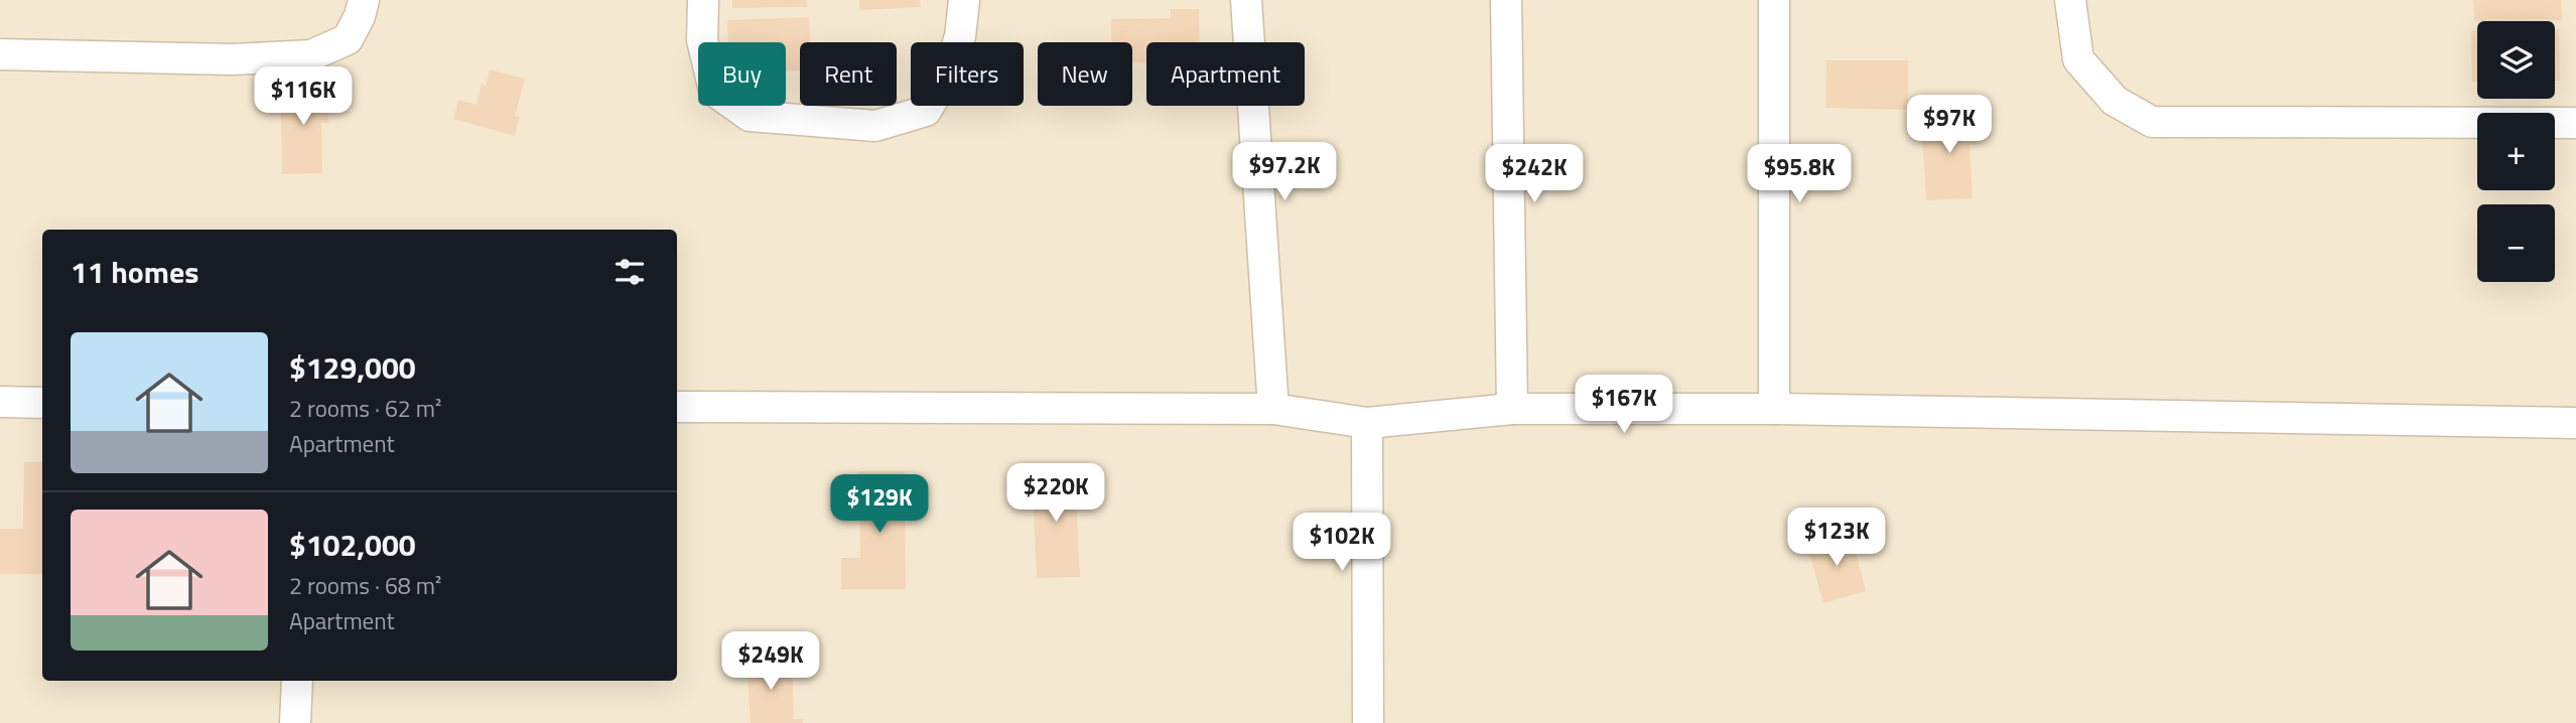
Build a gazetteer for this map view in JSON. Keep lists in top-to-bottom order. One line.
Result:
{"page":{"map_buttons":["+","−"],"chip":["Buy","Rent","Filters","New","Apartment"],"price":["$116K","$97K","$97.2K","$242K","$95.8K","$167K","$220K","$129K","$123K","$102K","$249K"],"heading":"11 homes","list":[{"name":"$129,000","note":"2 rooms · 62 m² · Apartment"},{"name":"$102,000","note":"2 rooms · 68 m² · Apartment"}]}}
